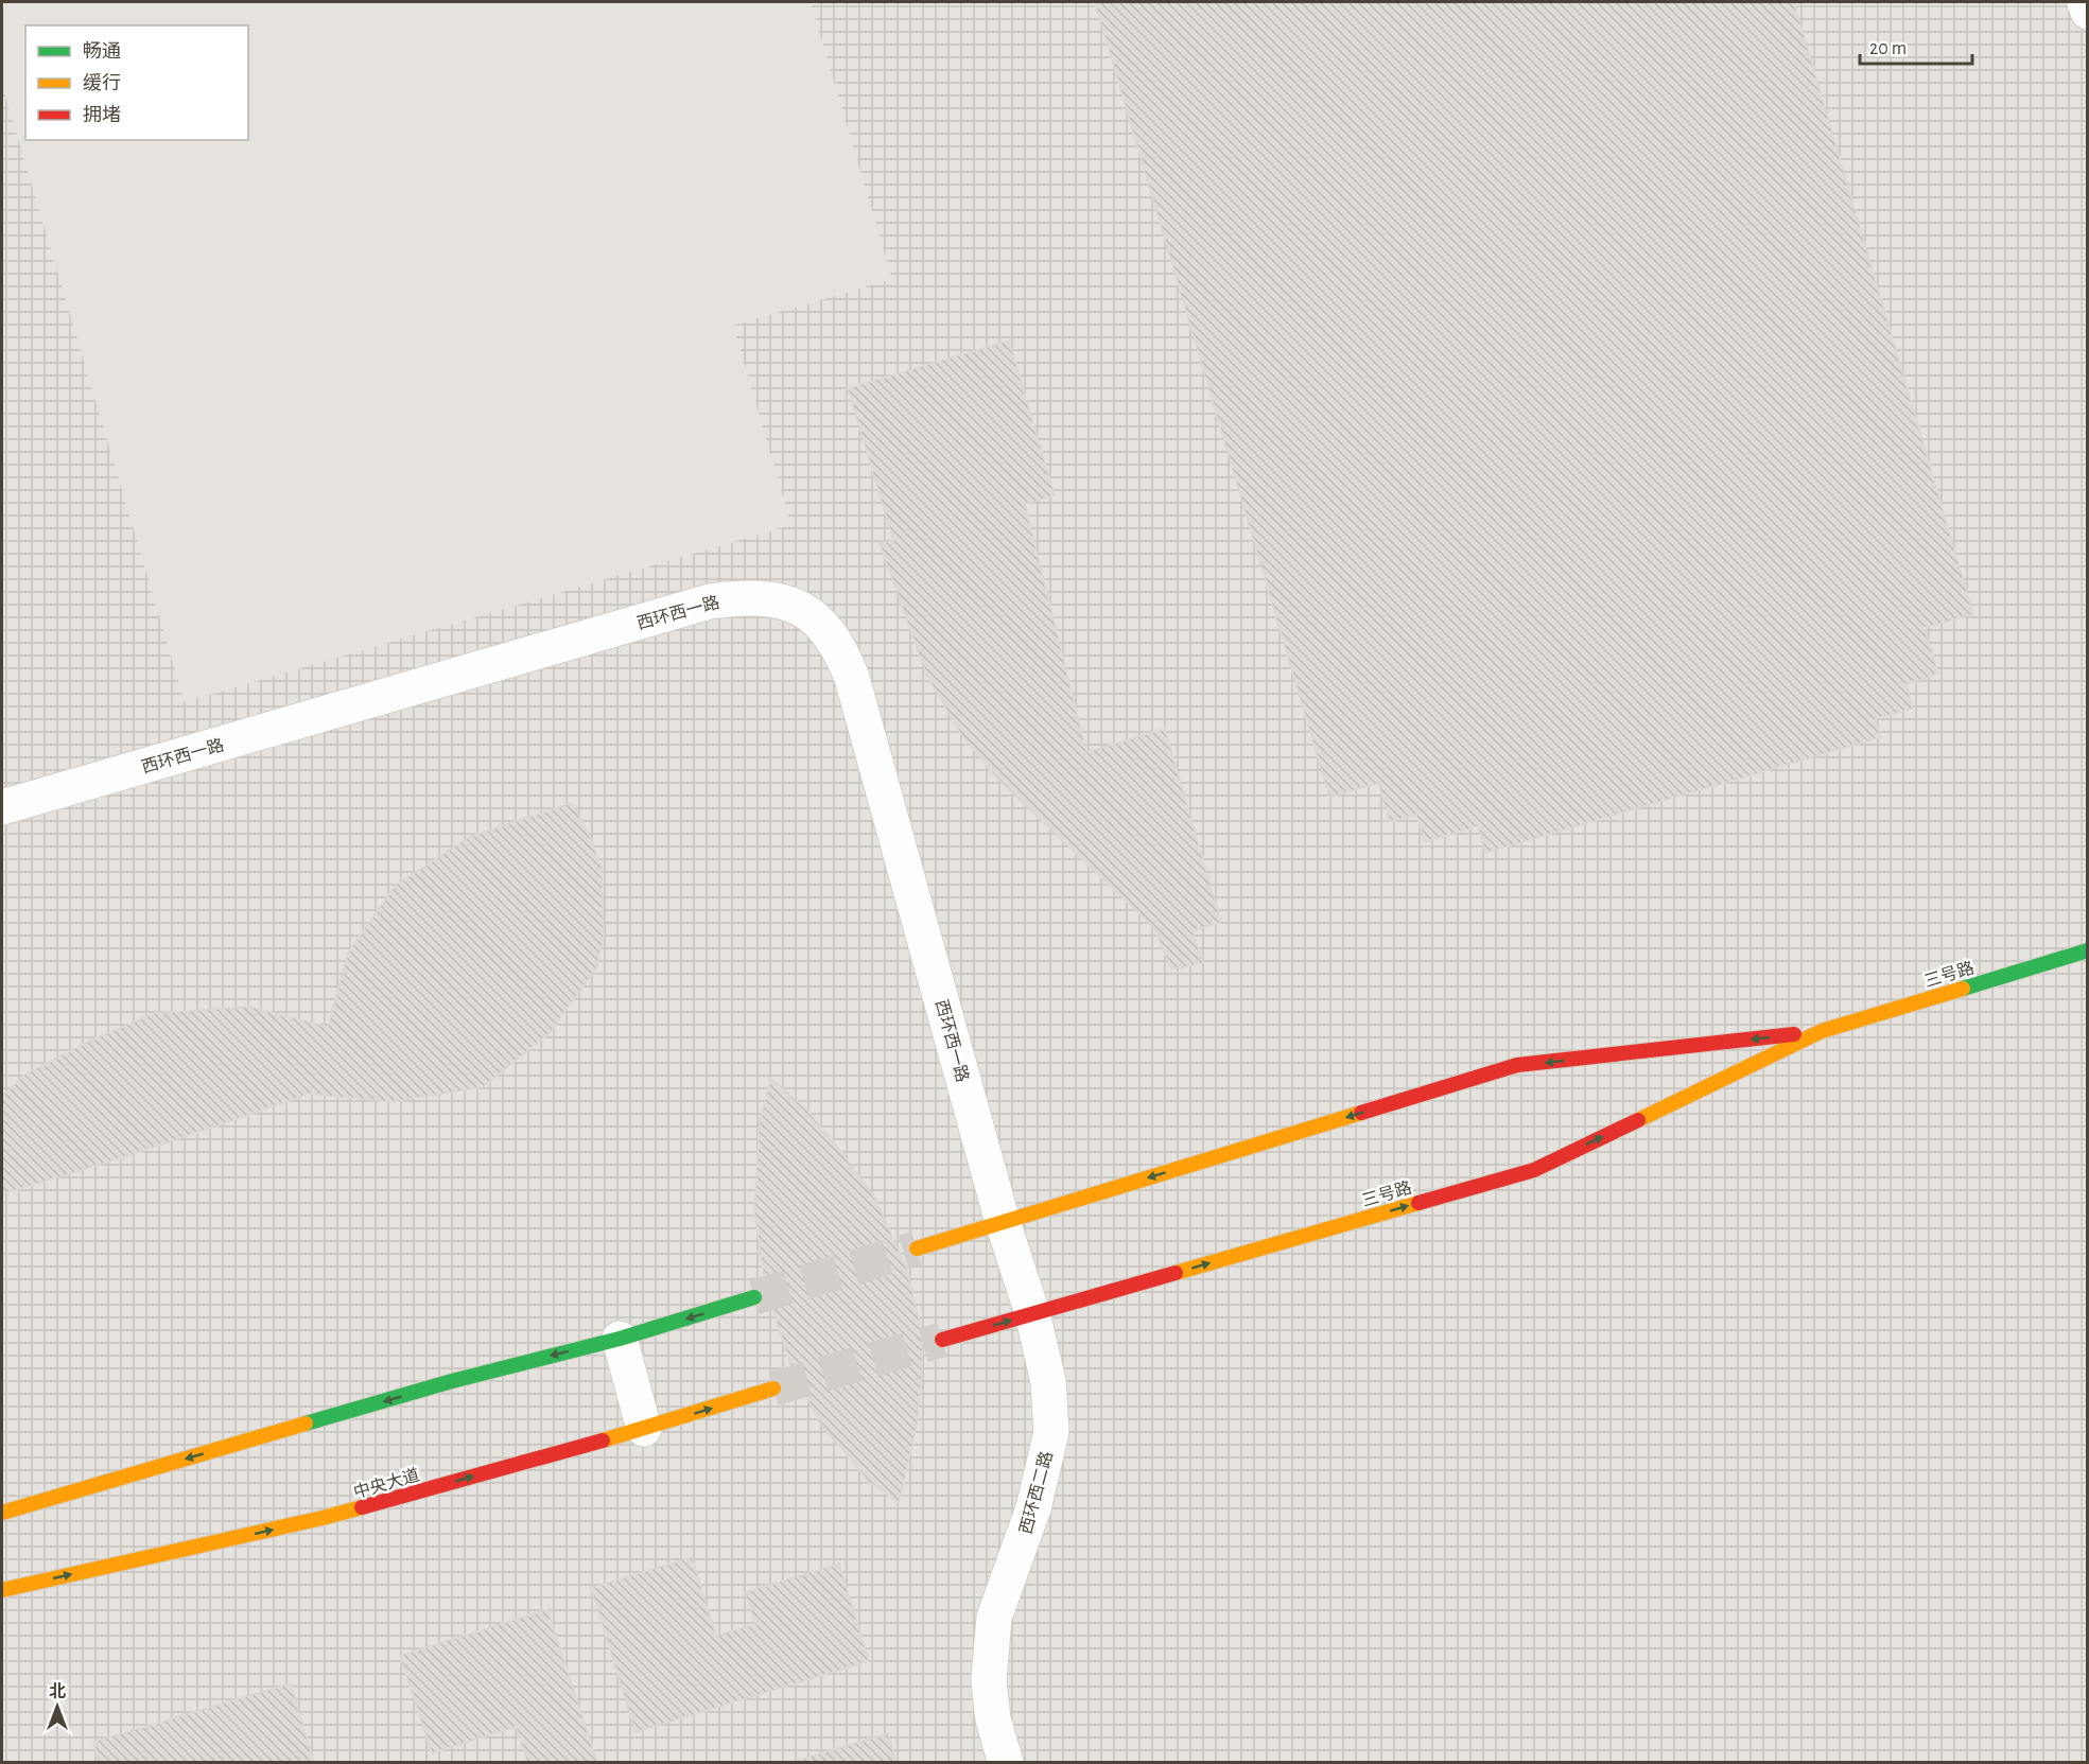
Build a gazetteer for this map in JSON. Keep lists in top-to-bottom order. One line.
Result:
{"streets":{"street":["西环西一路","三号路","中央大道","西环西二路"]},"crossings":[["西环西一路","三号路"],["西环西一路","西环西二路"],["三号路","西环西二路"]],"legend":["畅通","缓行","拥堵"],"scale_bar":"20 m","north":"top"}
